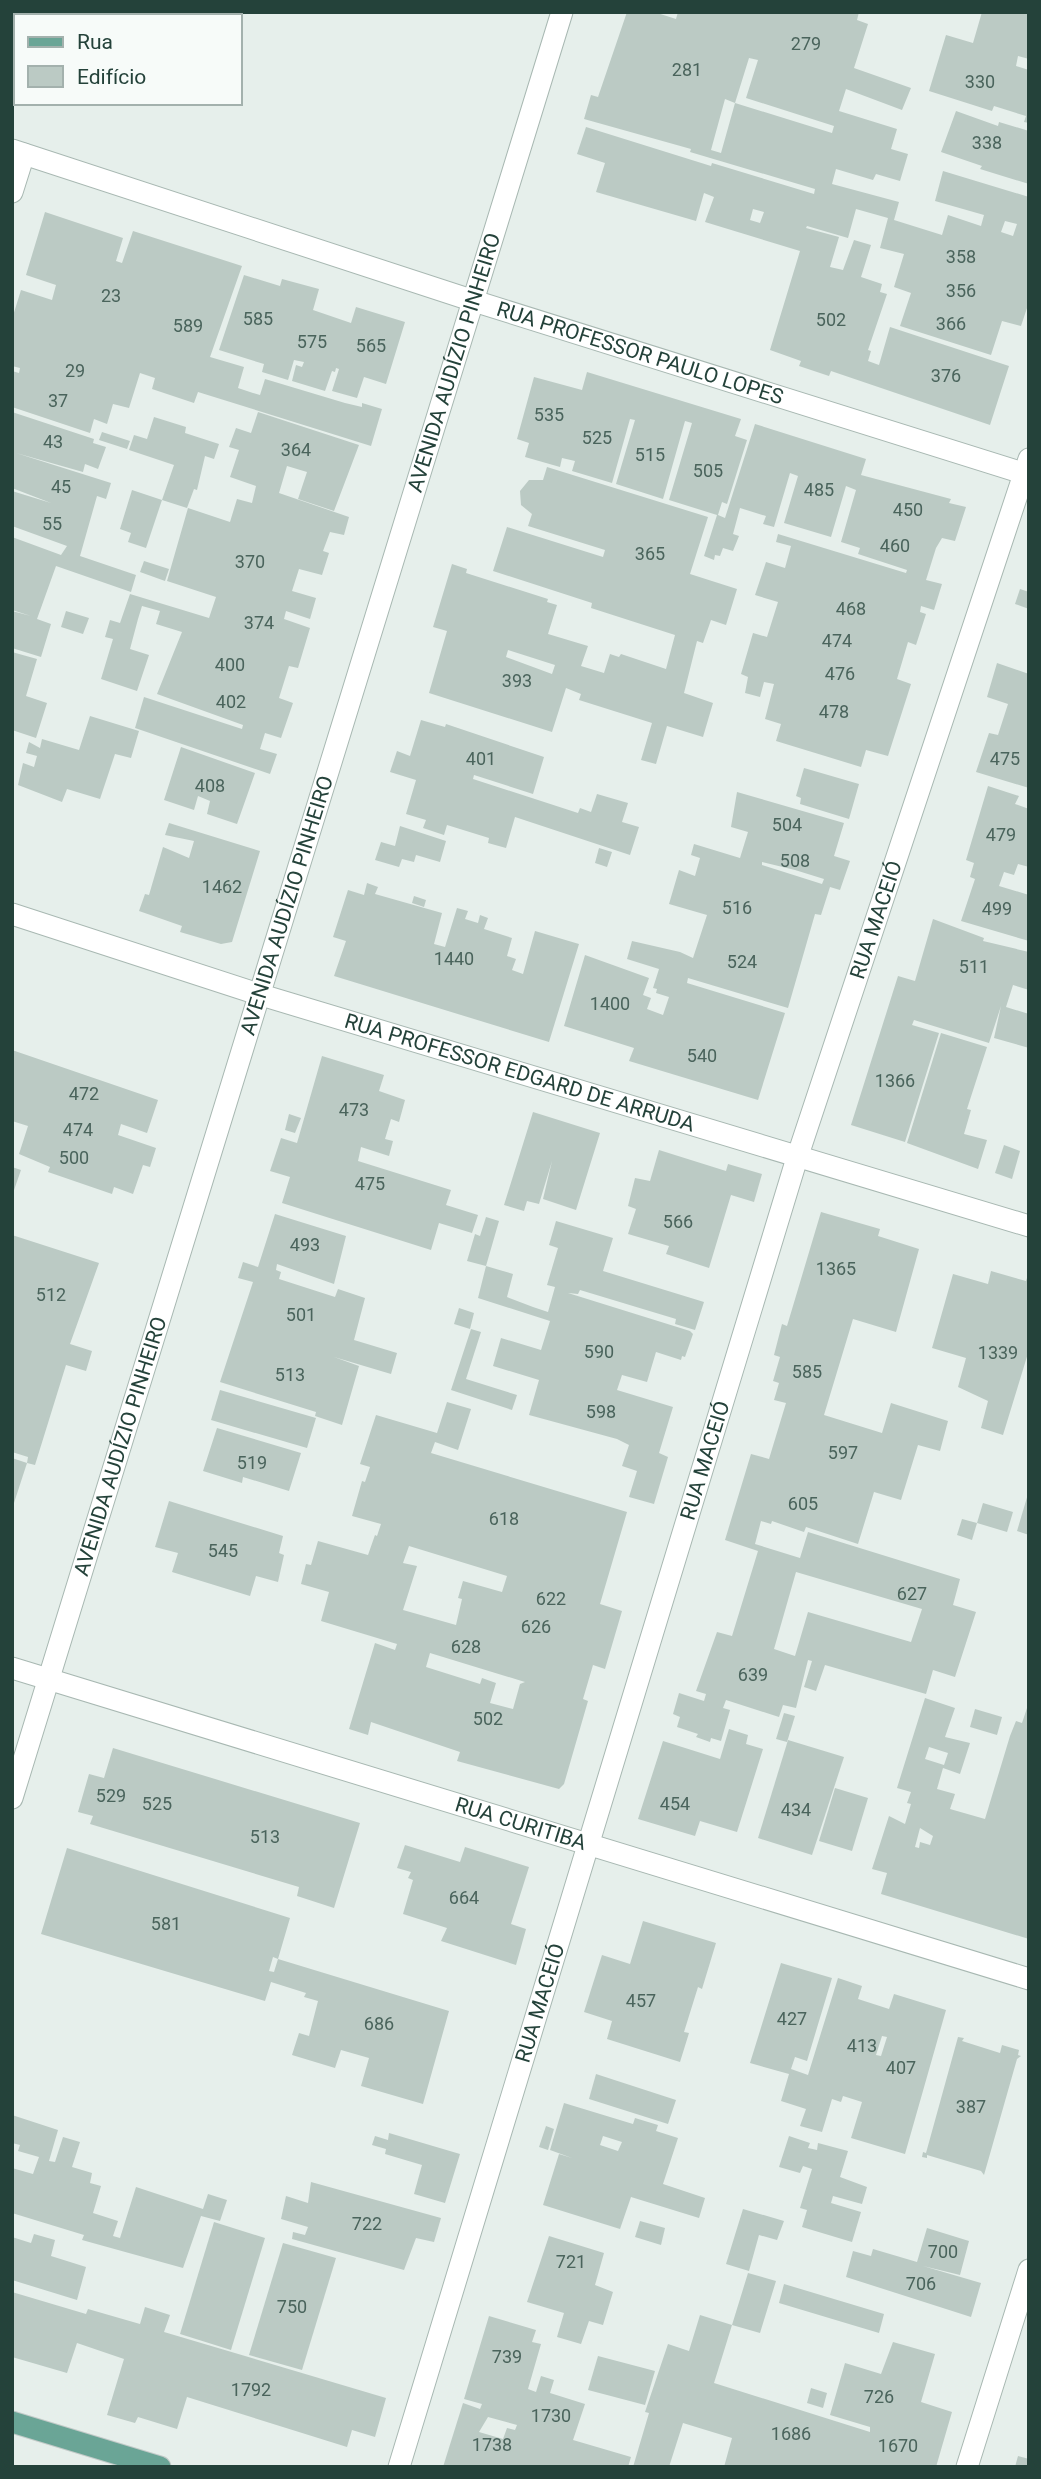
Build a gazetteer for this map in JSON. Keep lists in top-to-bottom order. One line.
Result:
{"streets":{"street":["RUA PROFESSOR PAULO LOPES","AVENIDA AUDÍZIO PINHEIRO","RUA MACEIÓ","RUA PROFESSOR EDGARD DE ARRUDA","RUA CURITIBA"]},"crossings":[["RUA PROFESSOR PAULO LOPES","AVENIDA AUDÍZIO PINHEIRO"],["RUA PROFESSOR PAULO LOPES","RUA MACEIÓ"],["AVENIDA AUDÍZIO PINHEIRO","RUA PROFESSOR EDGARD DE ARRUDA"],["AVENIDA AUDÍZIO PINHEIRO","RUA CURITIBA"],["RUA MACEIÓ","RUA PROFESSOR EDGARD DE ARRUDA"],["RUA MACEIÓ","RUA CURITIBA"]],"house_numbers":["279","281","330","338","358","356","23","585","502","366","589","575","565","29","376","37","535","525","43","364","515","505","45","485","450","55","460","365","370","468","374","474","400","476","393","402","478","401","475","408","504","479","508","1462","516","499","1440","524","511","1400","540","1366","472","473","474","500","475","566","493","1365","512","501","590","1339","585","513","598","597","519","605","618","545","627","622","626","628","639","502","529","525","454","434","513","664","581","457","427","686","413","407","387","722","700","721","706","750","739","1792","726","1730","1686","1738","1670"],"legend":["Rua","Edifício"]}
